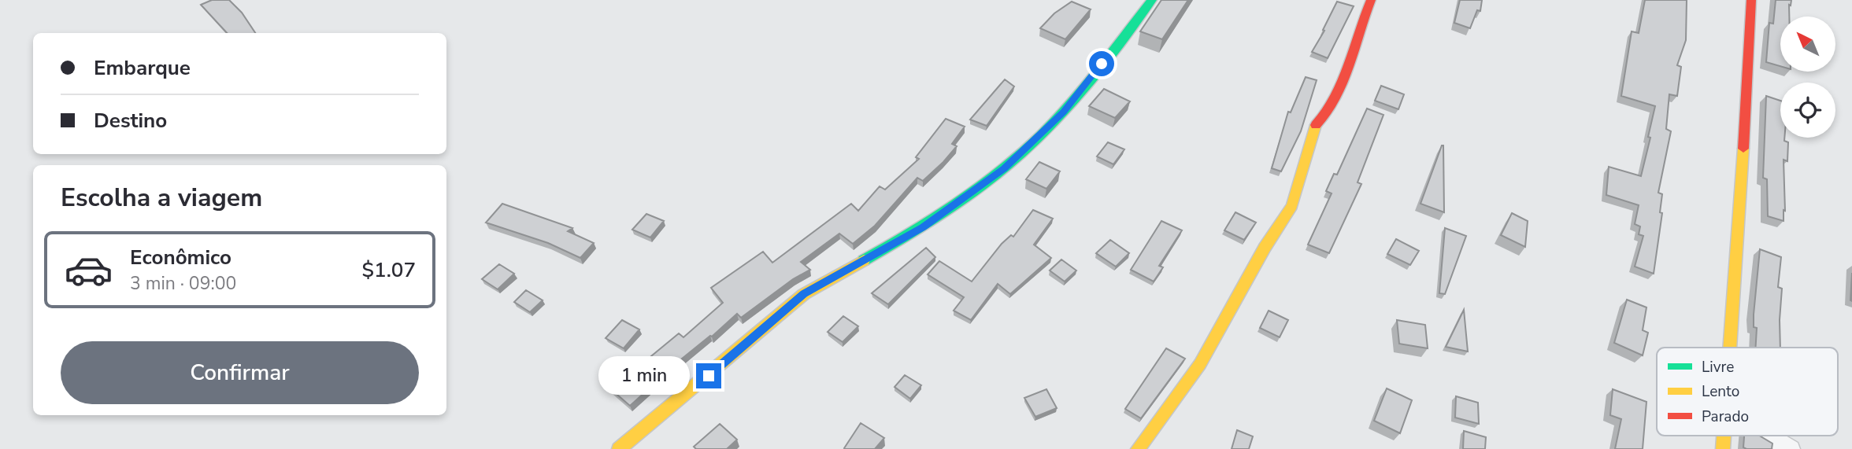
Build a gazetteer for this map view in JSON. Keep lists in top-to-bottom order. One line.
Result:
{"legend":["Livre","Lento","Parado"],"north":"top left","page":{"banner":["Embarque","Destino"],"heading":"Escolha a viagem","list":[{"name":"Econômico","note":"3 min · 09:00","value":"$1.07"}],"buttons":"Confirmar","bubble":"1 min"}}
